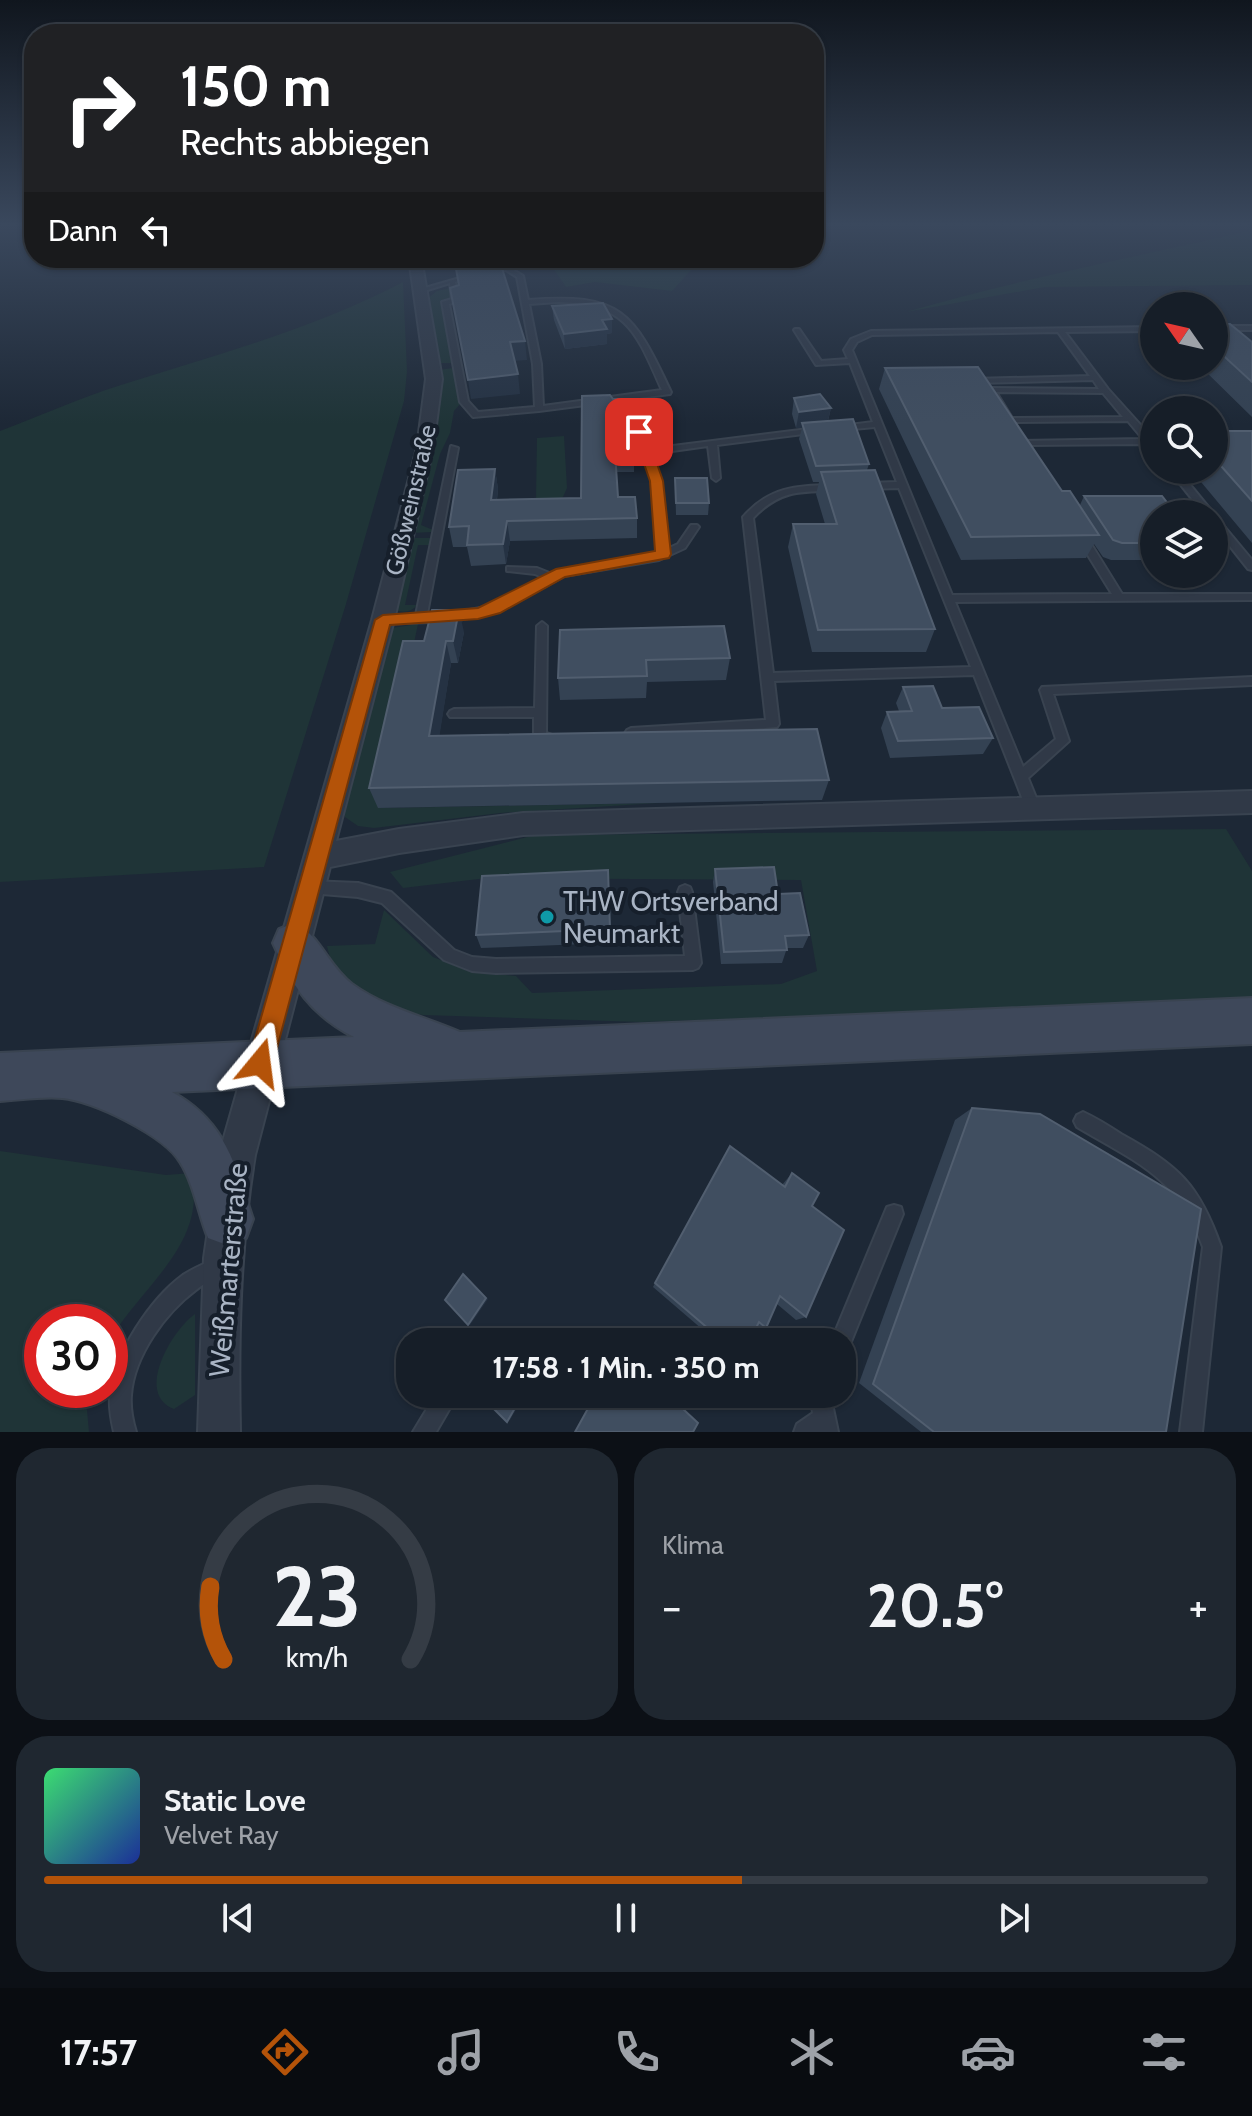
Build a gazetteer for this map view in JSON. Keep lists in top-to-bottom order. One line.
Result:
{"streets":{"street":["Gößweinstraße","Weißmarterstraße"]},"crossings":[["Gößweinstraße","Weißmarterstraße"]],"places":["THW Ortsverband Neumarkt"],"north":"top left","page":{"turn":["150 m","Rechts abbiegen"],"then":"Dann","limit":"30","trip":"17:58 · 1 Min. · 350 m","tile":"Klima","heat":["−","20.5°","+"],"song":["Static Love","Velvet Ray"],"tabs":"17:57","gauge":["23","km/h"]}}
